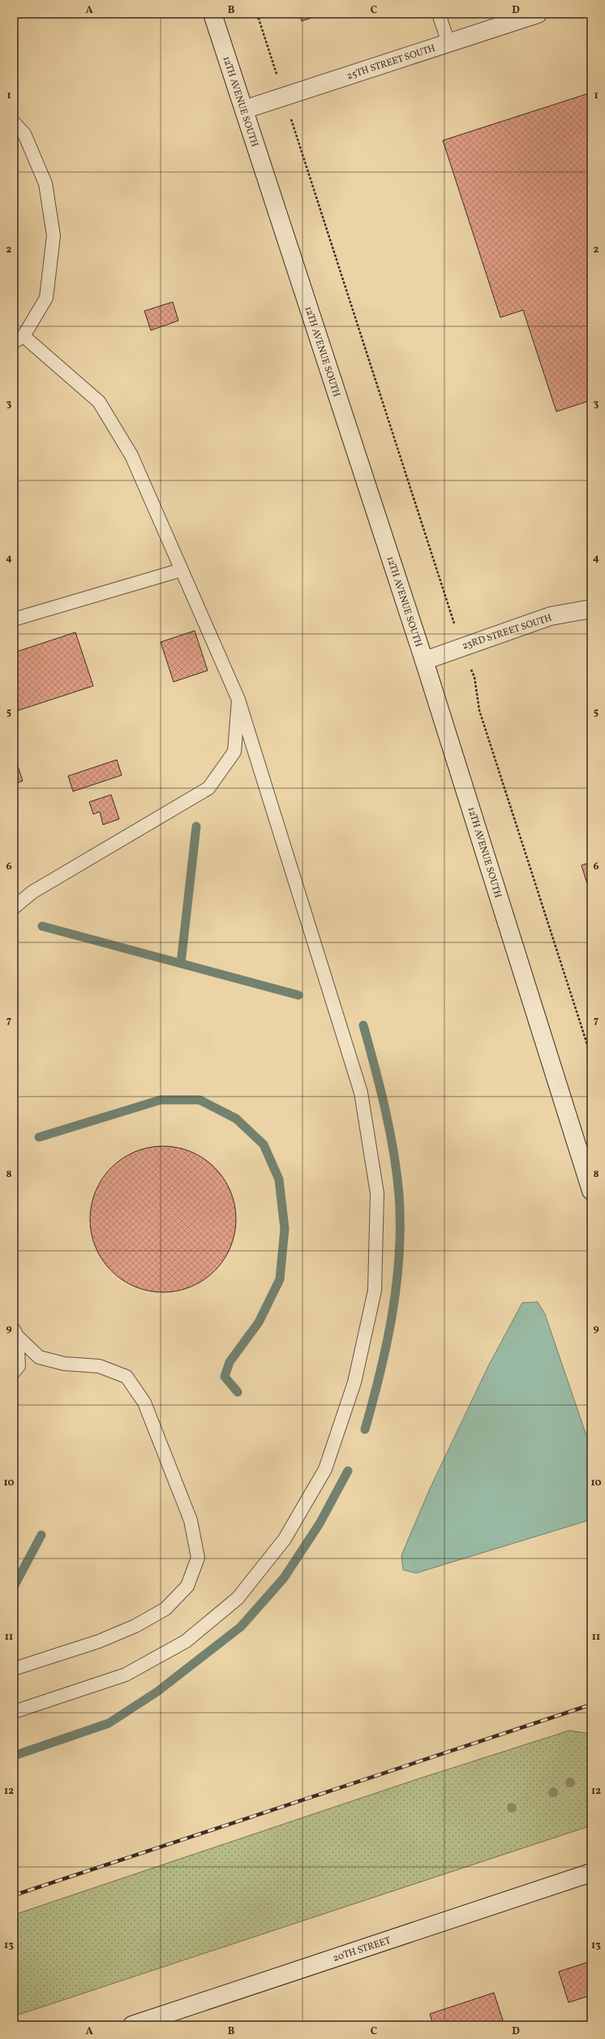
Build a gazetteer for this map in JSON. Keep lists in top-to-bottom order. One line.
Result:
{"streets":{"street":["25TH STREET SOUTH","12TH AVENUE SOUTH","23RD STREET SOUTH","20TH STREET"]},"crossings":[["25TH STREET SOUTH","12TH AVENUE SOUTH"],["12TH AVENUE SOUTH","23RD STREET SOUTH"]],"grid":{"columns":["A","B","C","D"],"rows":["1","2","3","4","5","6","7","8","9","10","11","12","13"]}}
